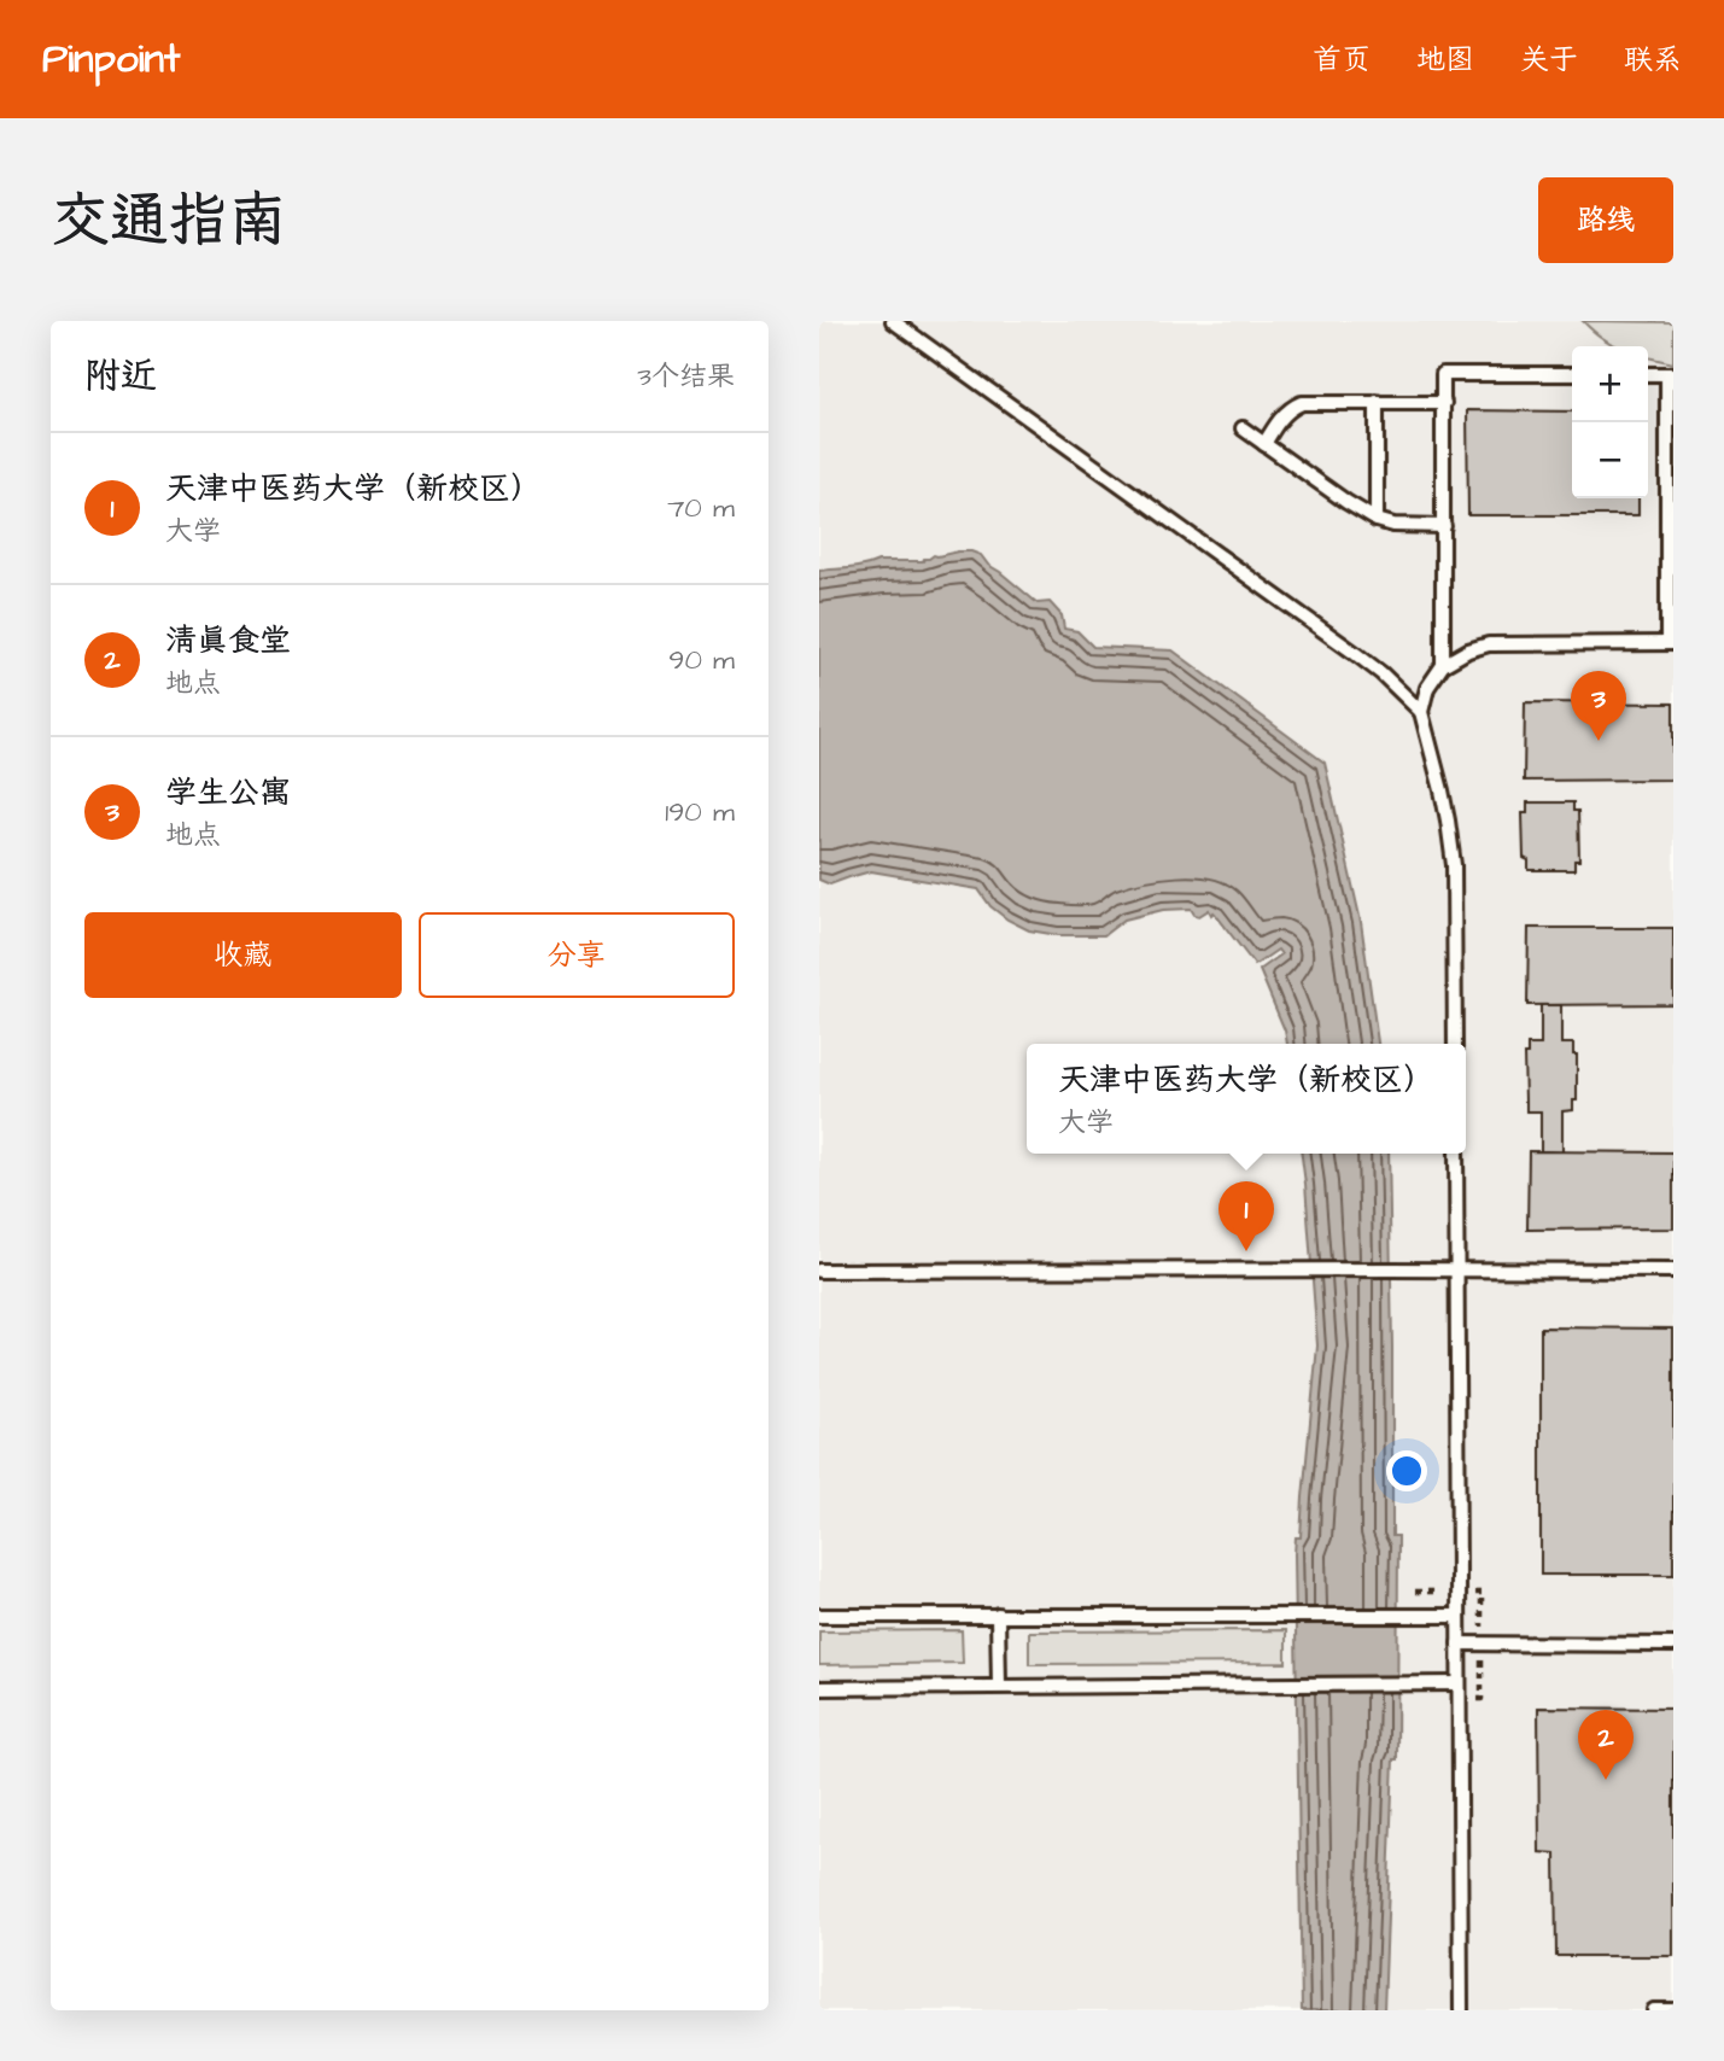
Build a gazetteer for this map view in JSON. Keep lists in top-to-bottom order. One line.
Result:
{"page":{"header":"Pinpoint","nav":["首页","地图","关于","联系"],"title":"交通指南","buttons":["路线",["收藏","分享"]],"heading":["附近","3个结果"],"map_buttons":["+","−"],"list":[{"mark":"1","name":"天津中医药大学（新校区）","note":"大学","value":"70 m"},{"mark":"2","name":"清真食堂","note":"地点","value":"90 m"},{"mark":"3","name":"学生公寓","note":"地点","value":"190 m"}],"pins":["3","1","2"],"popup":["天津中医药大学（新校区）","大学"]}}
